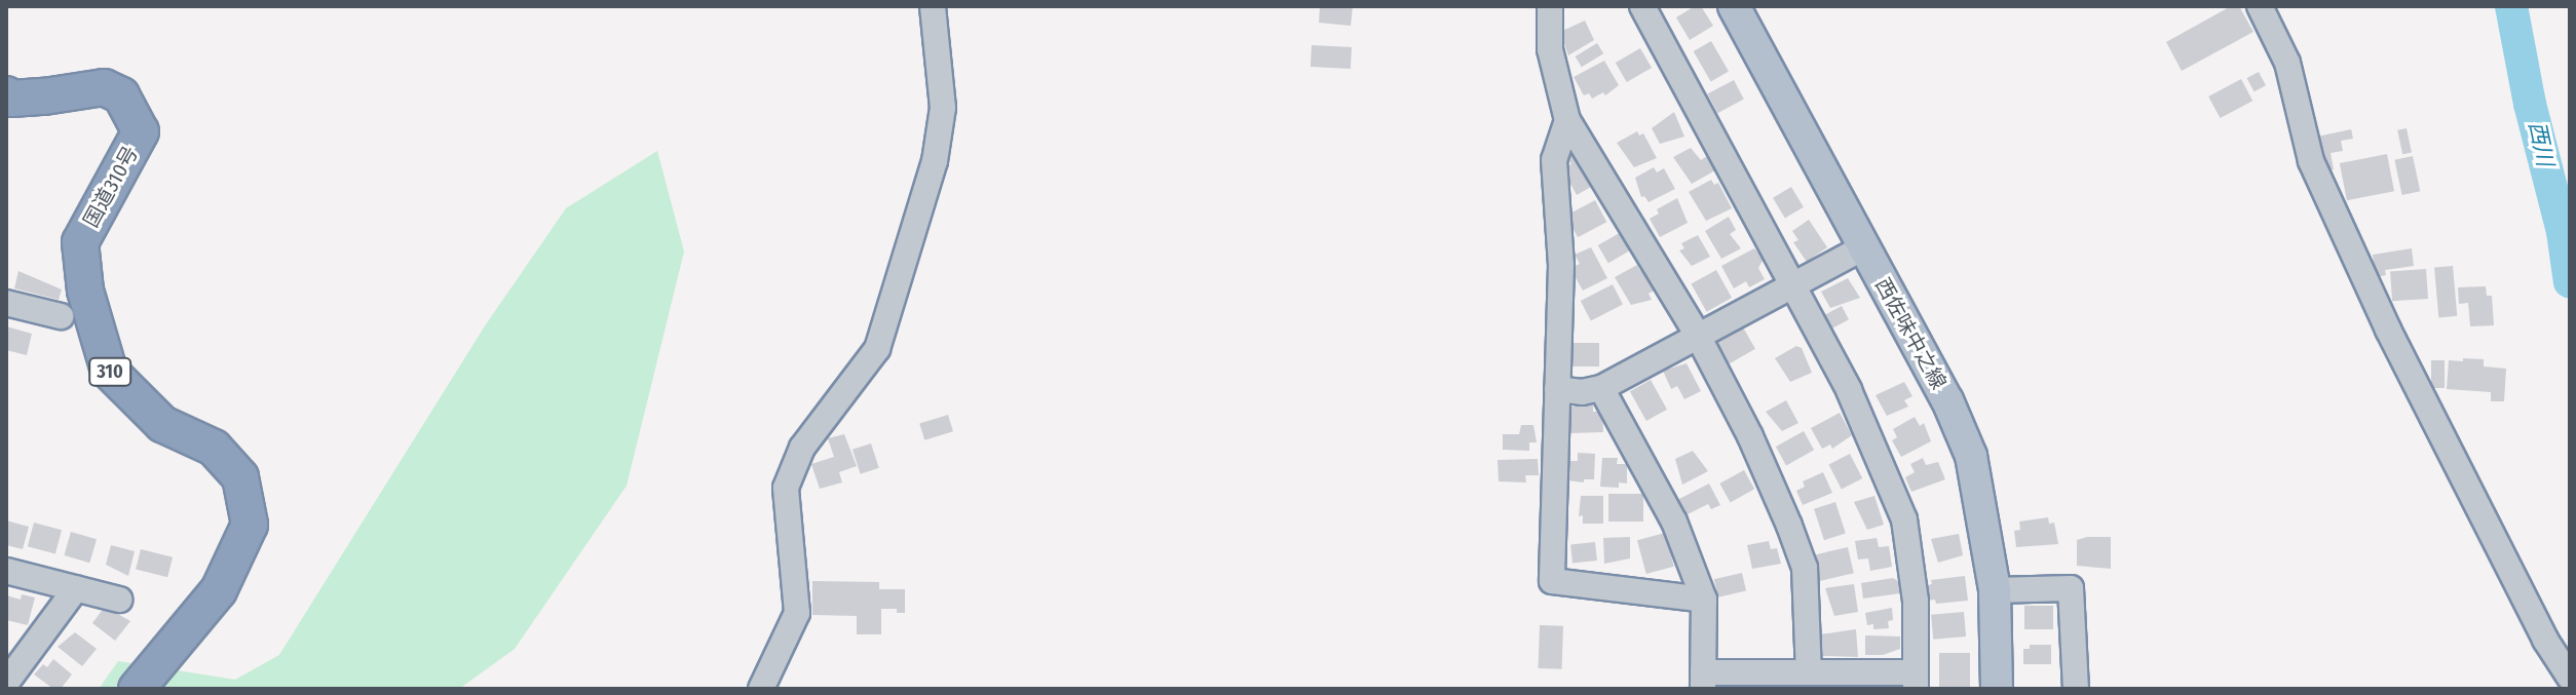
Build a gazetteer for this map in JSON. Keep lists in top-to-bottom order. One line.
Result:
{"streets":{"highway":["国道310号","310"],"main road":["西佐味中之線"]},"water":["西川"]}
